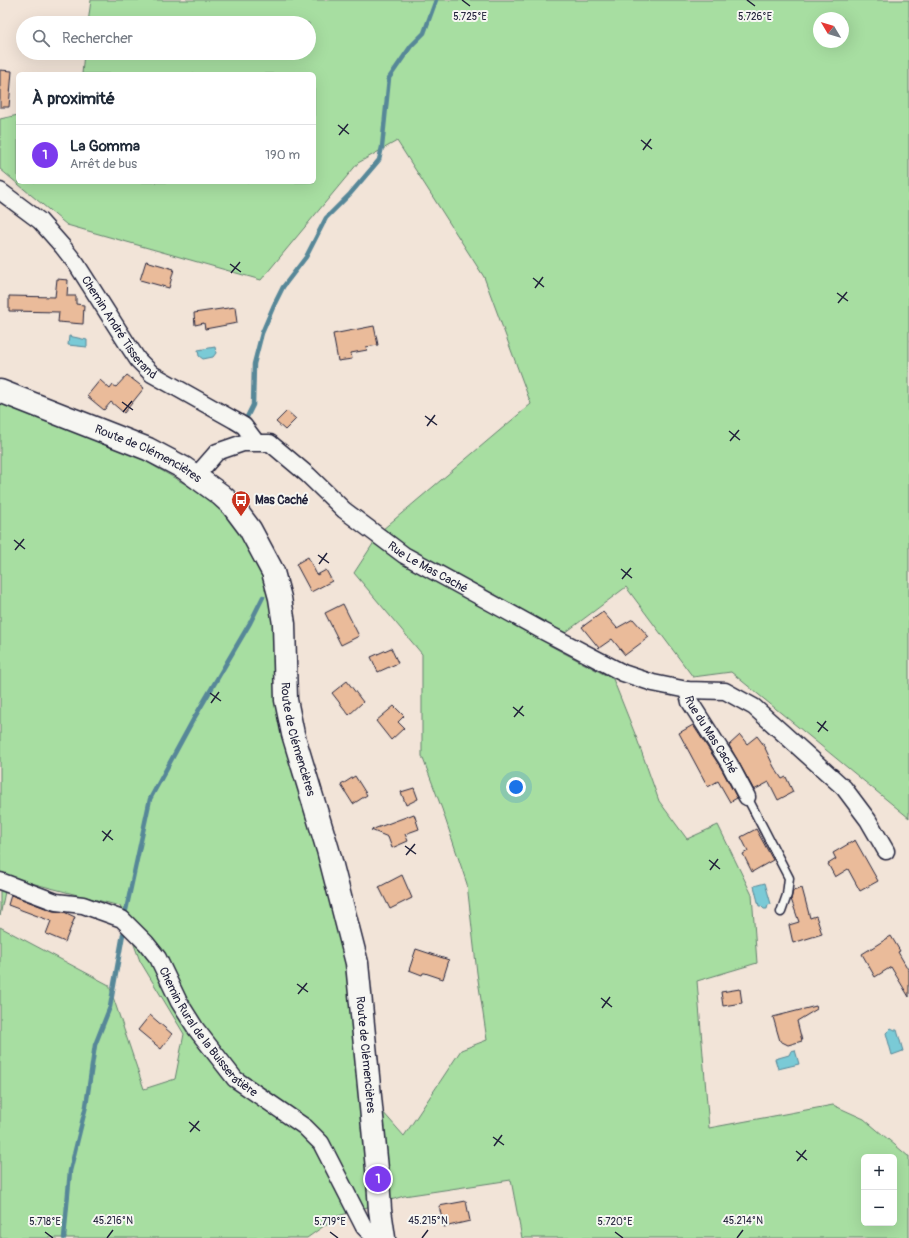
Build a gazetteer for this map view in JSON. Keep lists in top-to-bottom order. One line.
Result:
{"streets":{"street":["Chemin André Tisserand","Route de Clémencières","Rue Le Mas Caché","Rue du Mas Caché","Chemin Rural de la Buisseratière"]},"crossings":[["Chemin André Tisserand","Rue Le Mas Caché"],["Route de Clémencières","Rue Le Mas Caché"],["Rue Le Mas Caché","Rue du Mas Caché"]],"places":{"bus stop":["Mas Caché"]},"north":"top left","page":{"search":"Rechercher","heading":"À proximité","list":[{"mark":"1","name":"La Gomma","note":"Arrêt de bus","value":"190 m"}],"map_buttons":["+","−"],"pins":"1"},"coordinates":["5.725°E","5.726°E","45.216°N","45.215°N","45.214°N","5.718°E","5.719°E","5.720°E"]}
